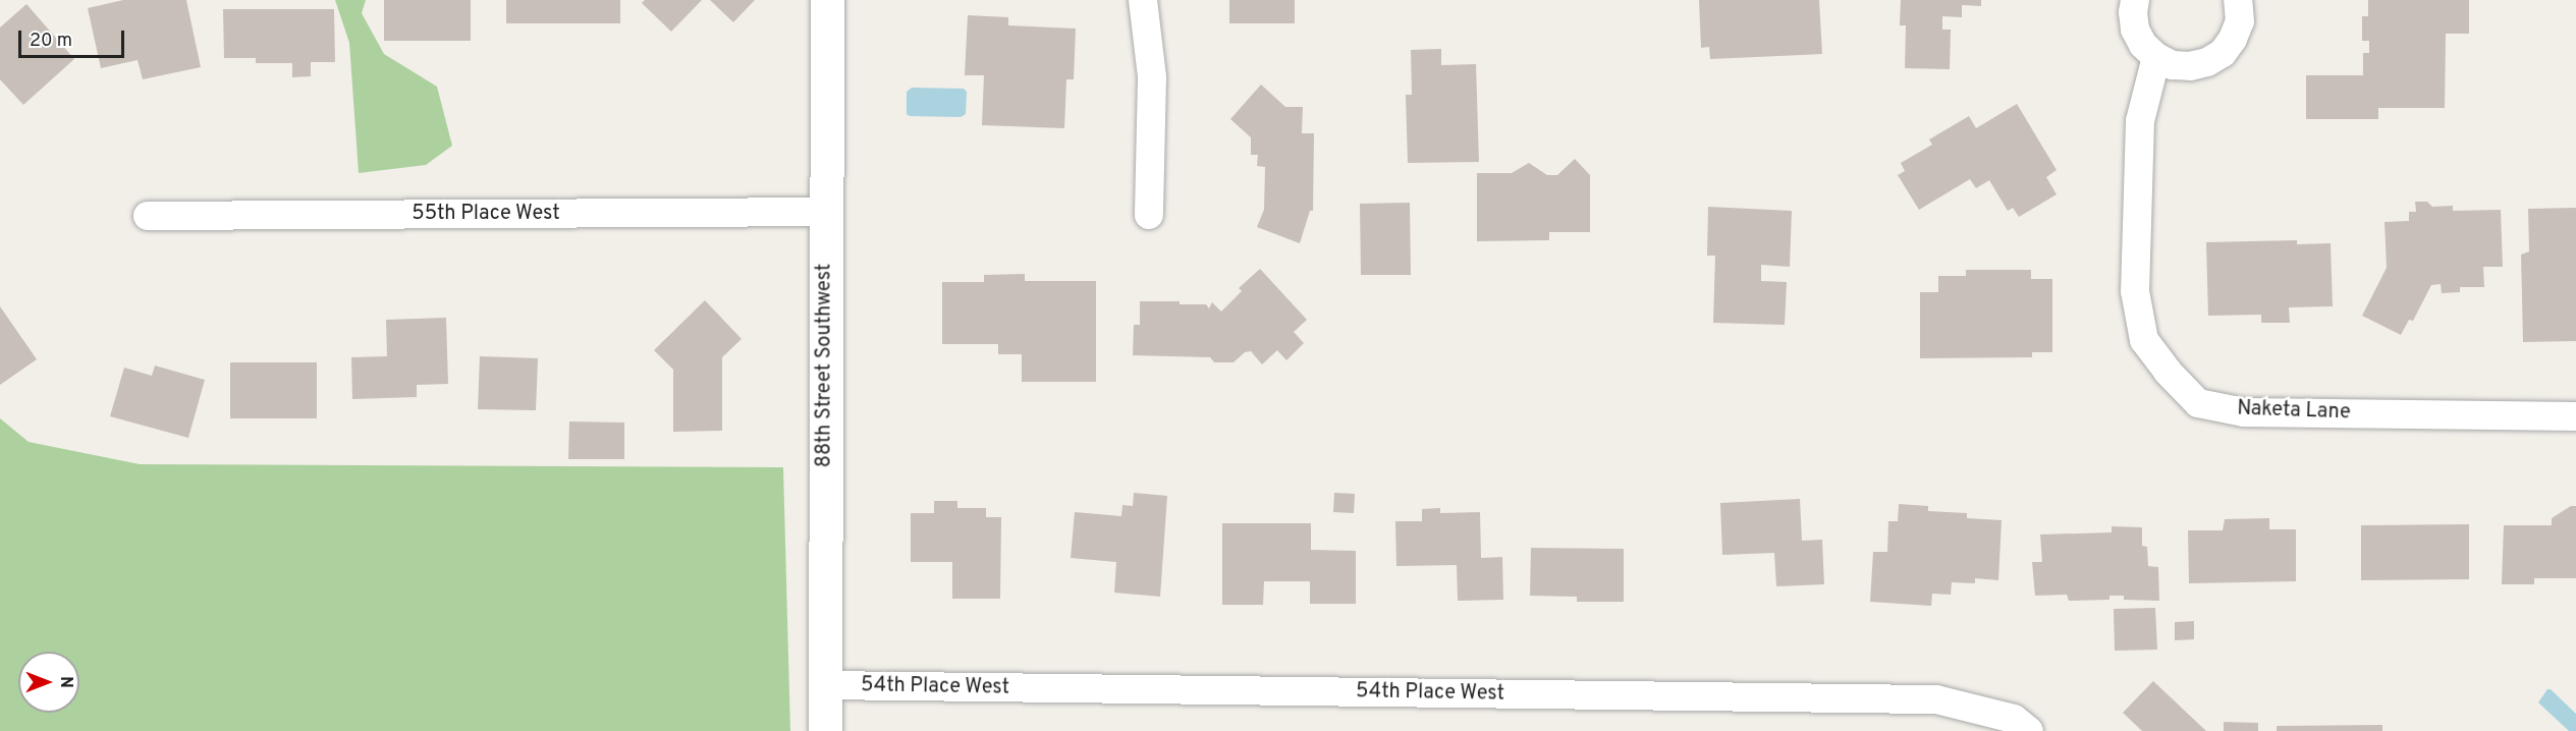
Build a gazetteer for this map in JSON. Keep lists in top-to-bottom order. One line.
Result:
{"streets":{"street":["55th Place West","88th Street Southwest","Naketa Lane","54th Place West"]},"crossings":[["55th Place West","88th Street Southwest"],["88th Street Southwest","54th Place West"]],"scale_bar":"20 m","north":"right"}
